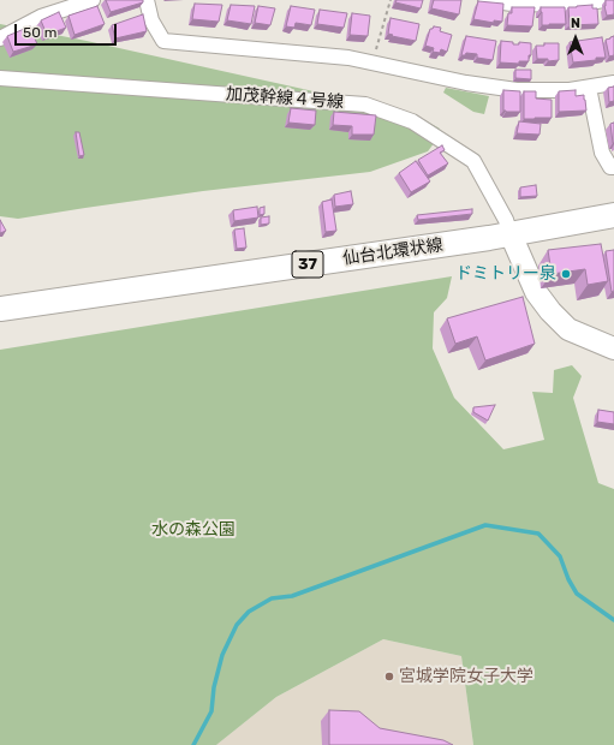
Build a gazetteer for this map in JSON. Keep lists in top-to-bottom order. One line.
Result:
{"streets":{"main road":["仙台北環状線","37"],"street":["加茂幹線４号線"]},"crossings":[["加茂幹線４号線","仙台北環状線"]],"parks":["水の森公園"],"places":["ドミトリー泉","宮城学院女子大学"],"scale_bar":"50 m","north":"top"}
